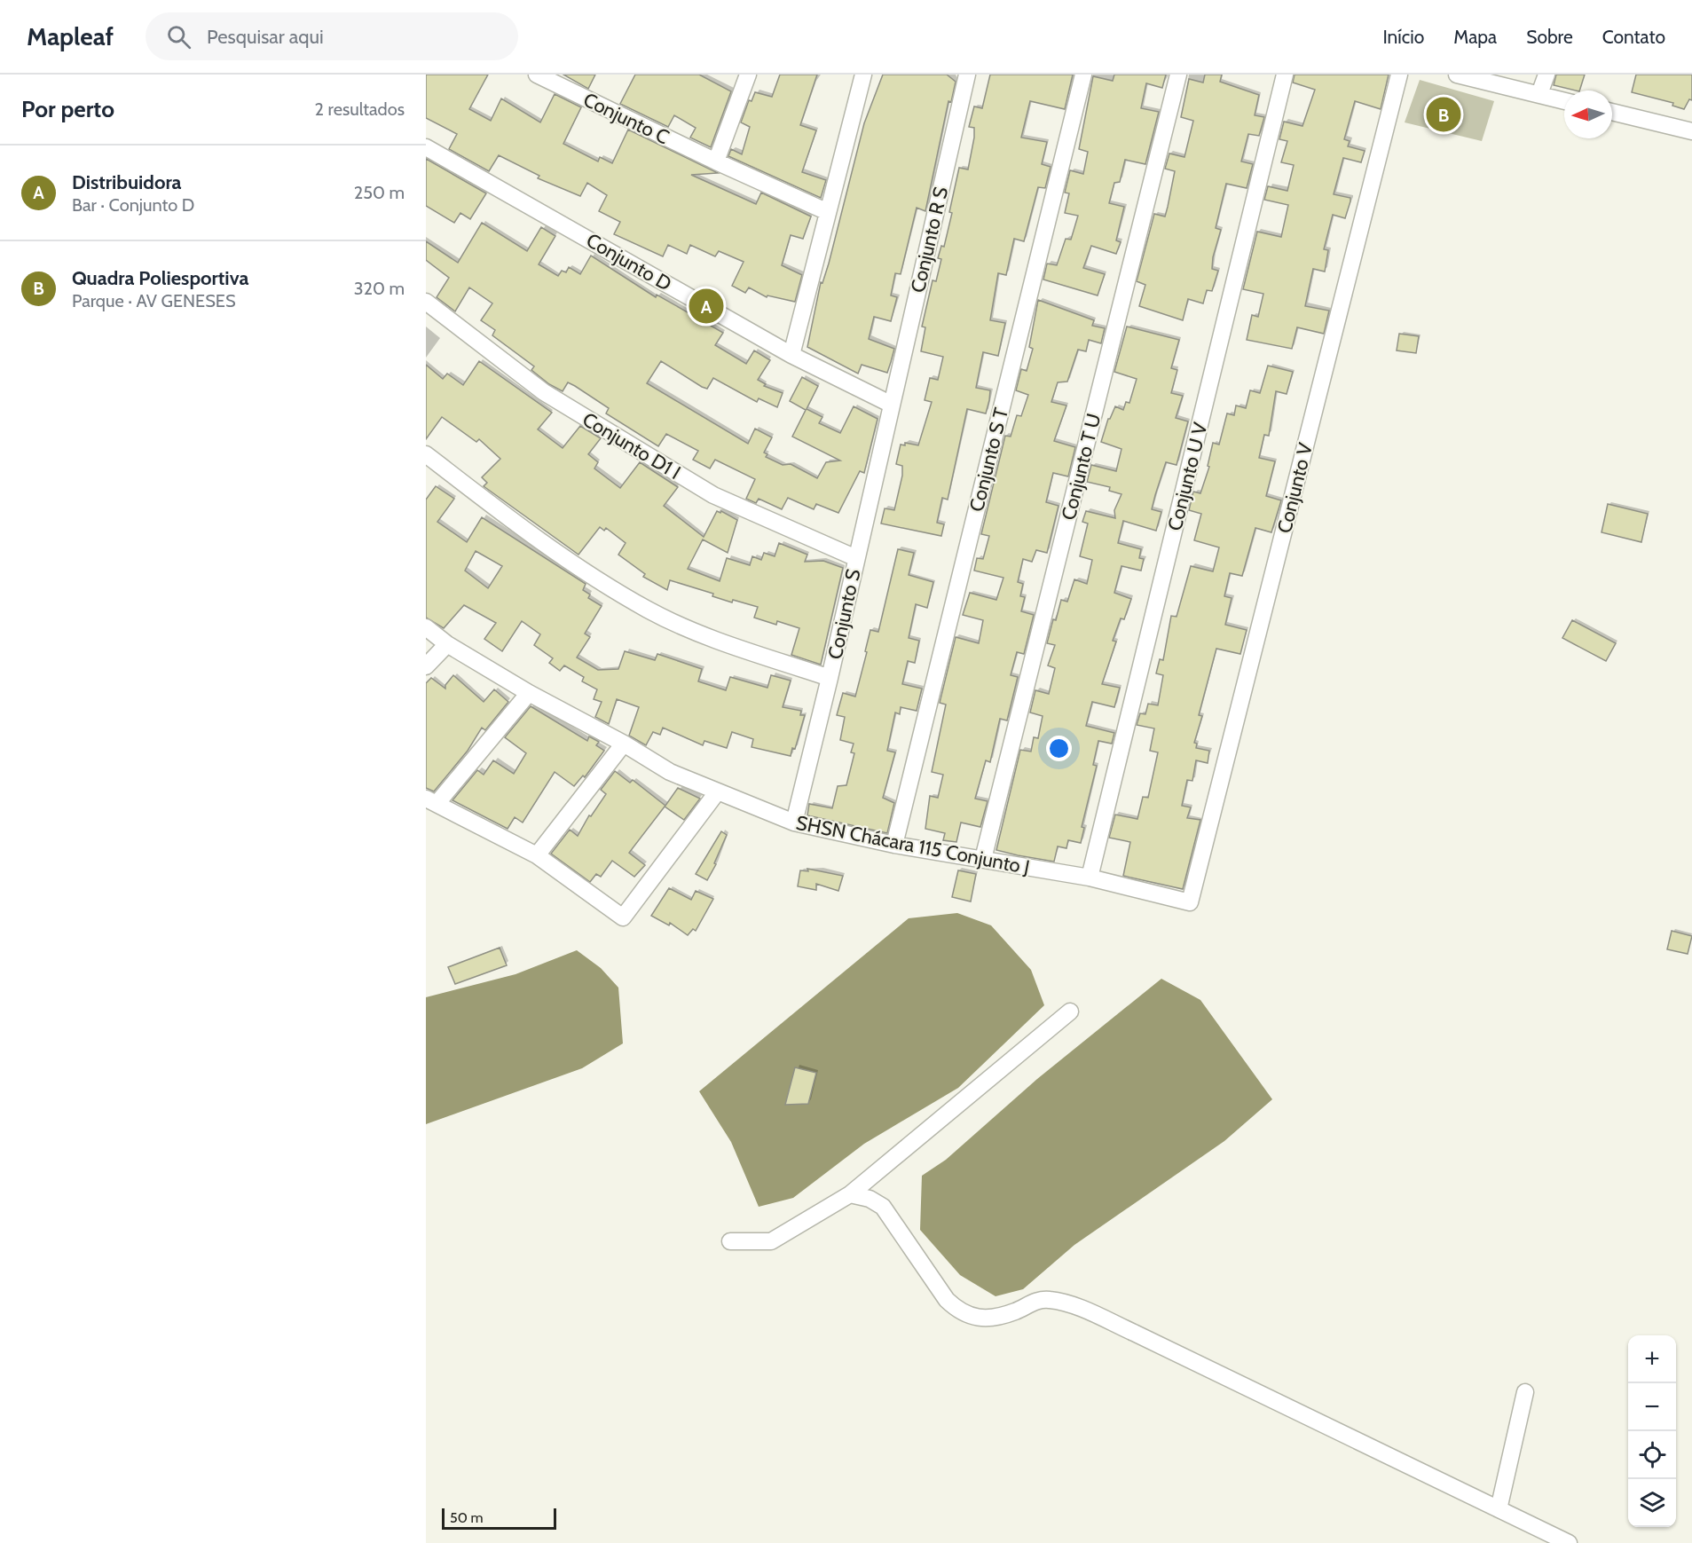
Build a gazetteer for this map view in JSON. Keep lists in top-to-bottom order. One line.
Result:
{"streets":{"street":["Conjunto C","Conjunto R S","Conjunto D","Conjunto D1 I","Conjunto S T","Conjunto T U","Conjunto U V","Conjunto V","Conjunto S","SHSN Chácara 115 Conjunto J"]},"crossings":[["Conjunto R S","Conjunto D"],["Conjunto R S","Conjunto S"],["Conjunto D","Conjunto S"],["Conjunto D1 I","Conjunto S"],["Conjunto S T","SHSN Chácara 115 Conjunto J"],["Conjunto T U","SHSN Chácara 115 Conjunto J"],["Conjunto U V","SHSN Chácara 115 Conjunto J"],["Conjunto V","SHSN Chácara 115 Conjunto J"],["Conjunto S","SHSN Chácara 115 Conjunto J"]],"scale_bar":"50 m","north":"left","page":{"header":"Mapleaf","search":"Pesquisar aqui","nav":["Início","Mapa","Sobre","Contato"],"heading":["Por perto","2 resultados"],"pins":["B","A"],"list":[{"mark":"A","name":"Distribuidora","note":"Bar · Conjunto D","value":"250 m"},{"mark":"B","name":"Quadra Poliesportiva","note":"Parque · AV GENESES","value":"320 m"}],"map_buttons":["+","−"],"scale":"50 m"}}
